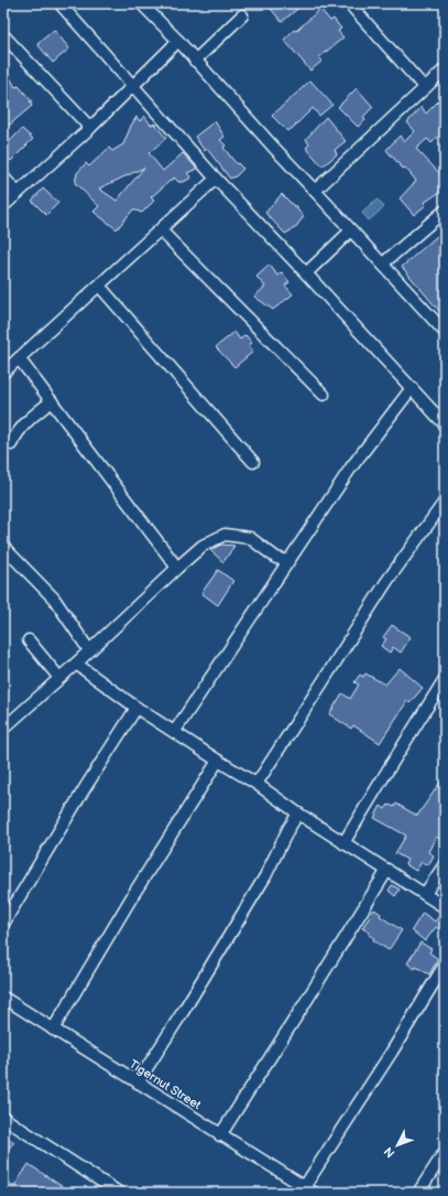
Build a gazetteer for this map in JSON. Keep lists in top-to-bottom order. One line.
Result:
{"streets":{"street":["Tigernut Street"]},"north":"bottom left"}
